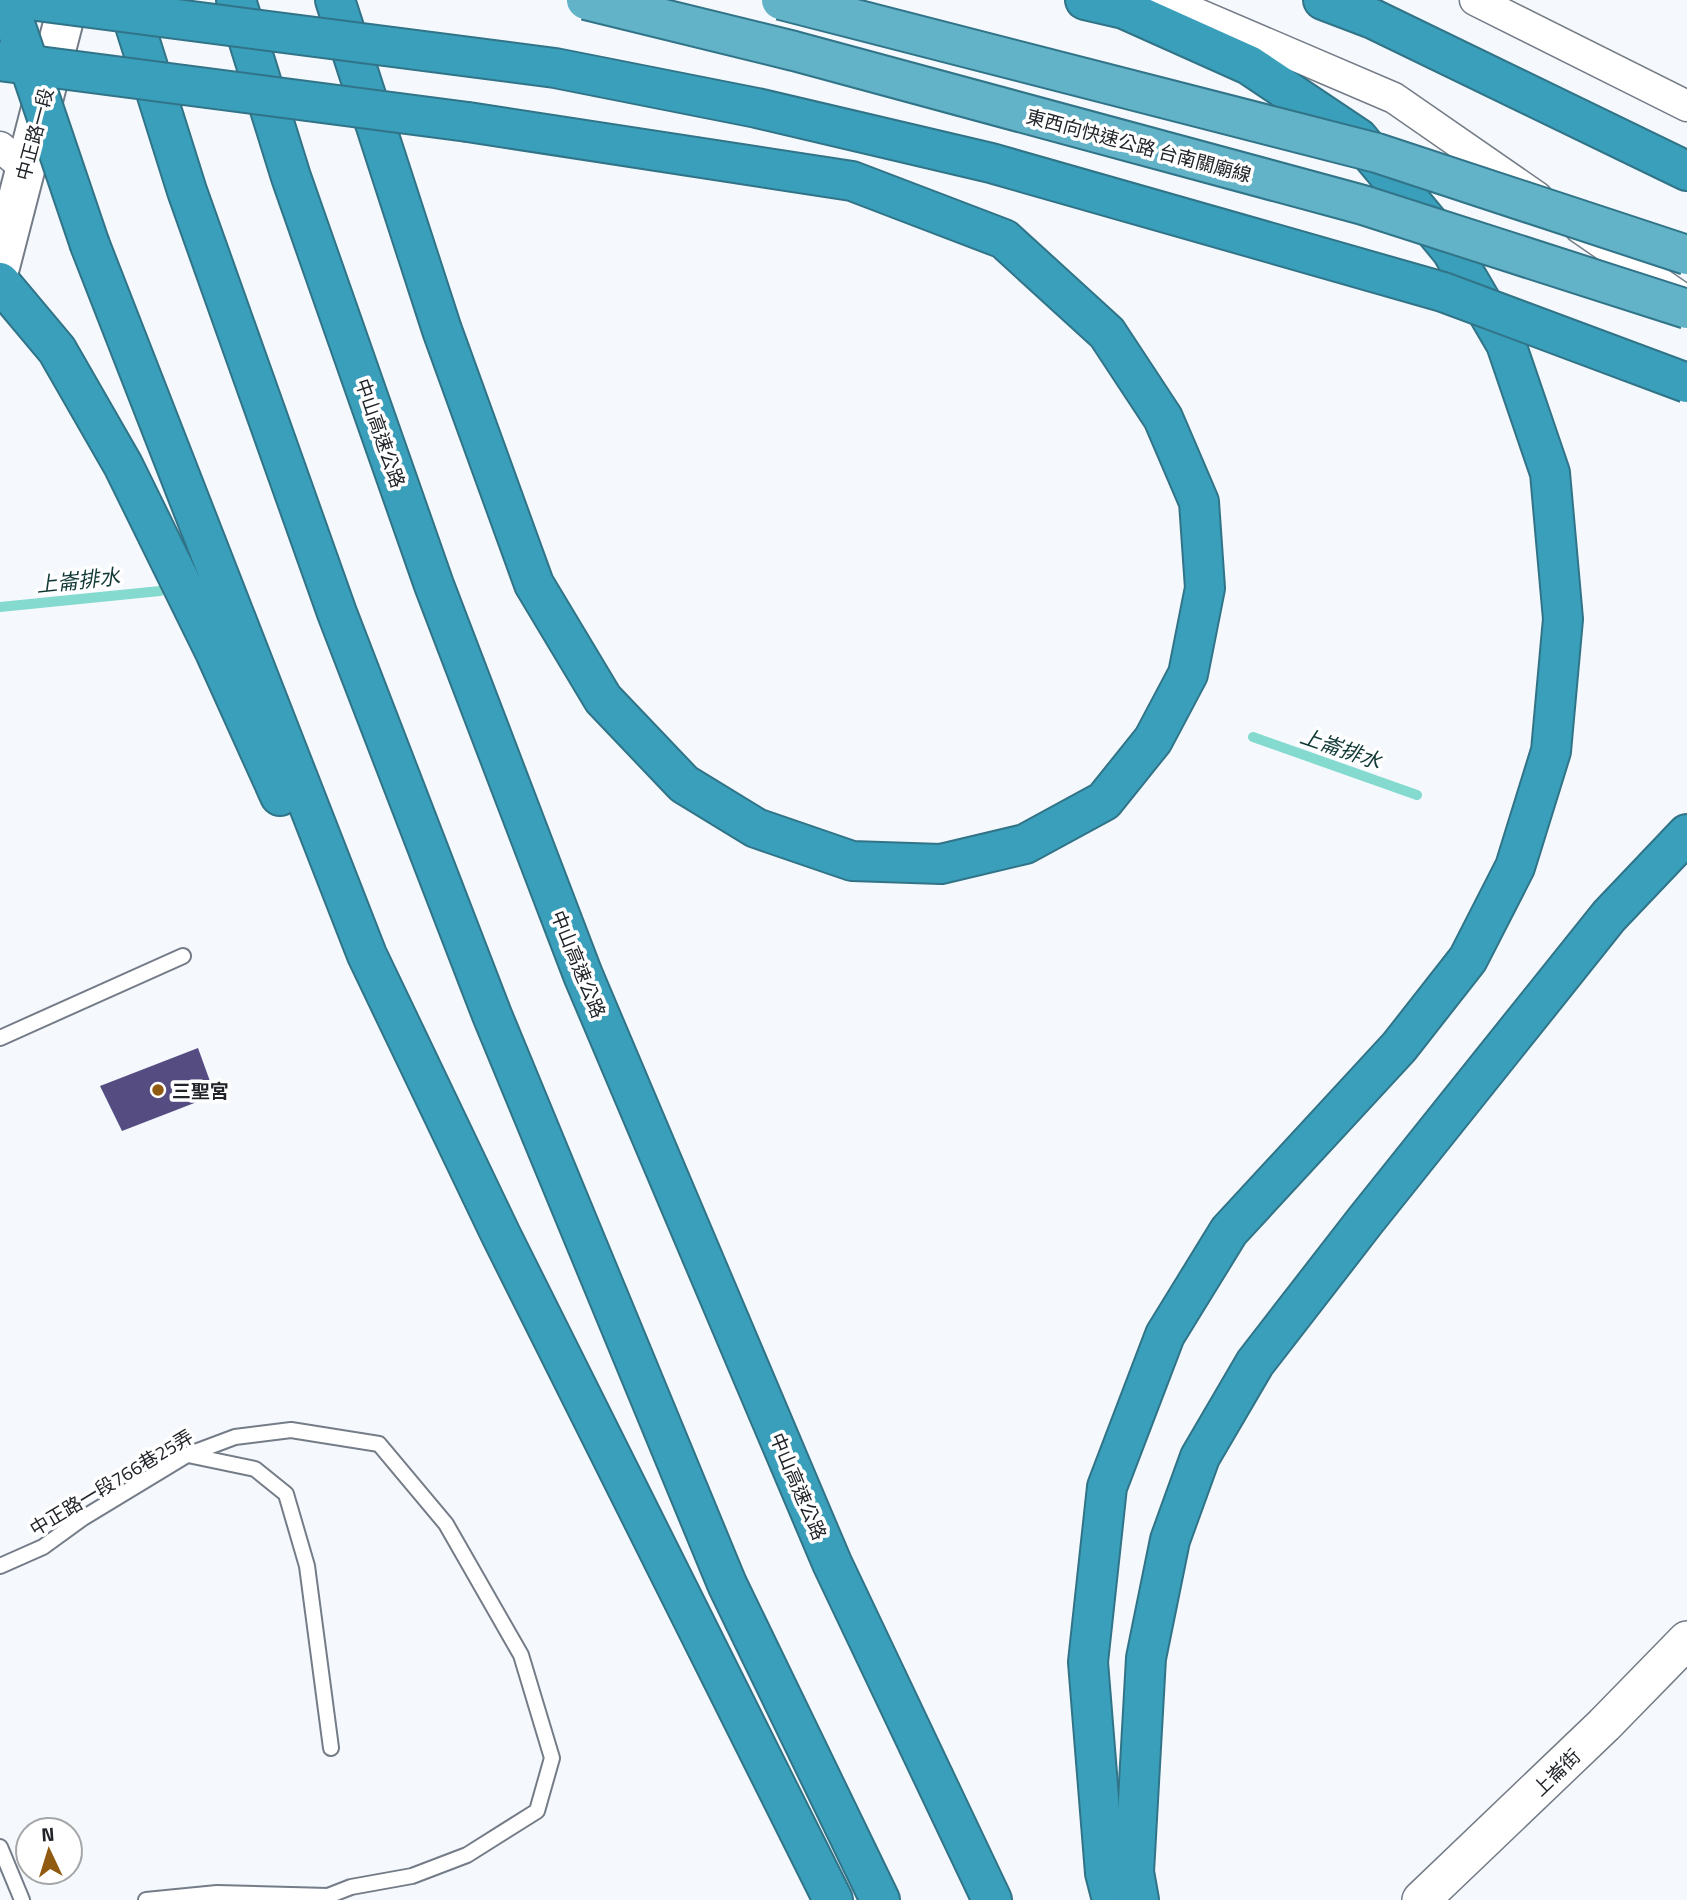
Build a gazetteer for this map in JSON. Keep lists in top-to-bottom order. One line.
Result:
{"streets":{"highway":["東西向快速公路 台南關廟線","中山高速公路"],"main road":["中正路一段"],"street":["上崙街"],"lane":["中正路一段766巷25弄"]},"water":["上崙排水"],"places":["三聖宮"],"north":"top"}
